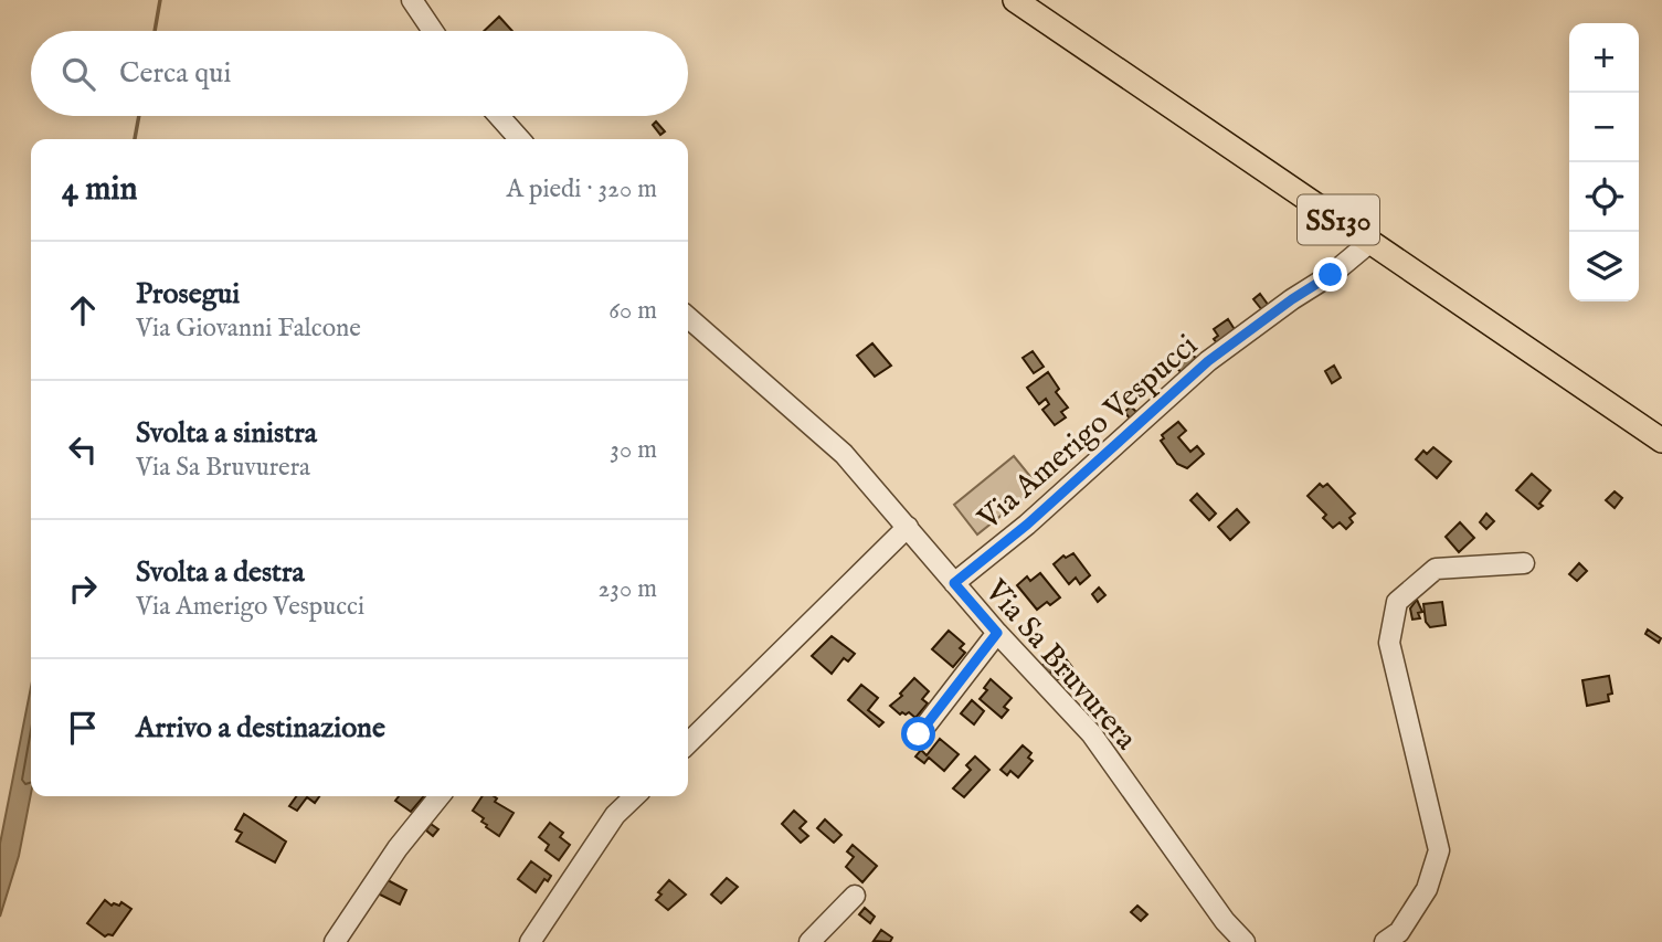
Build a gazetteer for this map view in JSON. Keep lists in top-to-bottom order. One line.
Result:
{"streets":{"main road":["SS130"],"street":["Via Amerigo Vespucci","Via Sa Bruvurera"]},"crossings":[["SS130","Via Amerigo Vespucci"],["Via Amerigo Vespucci","Via Sa Bruvurera"]],"page":{"map_buttons":["+","−"],"search":"Cerca qui","heading":["4 min","A piedi · 320 m"],"list":[["Prosegui","Via Giovanni Falcone","60 m"],["Svolta a sinistra","Via Sa Bruvurera","30 m"],["Svolta a destra","Via Amerigo Vespucci","230 m"],"Arrivo a destinazione"]}}
